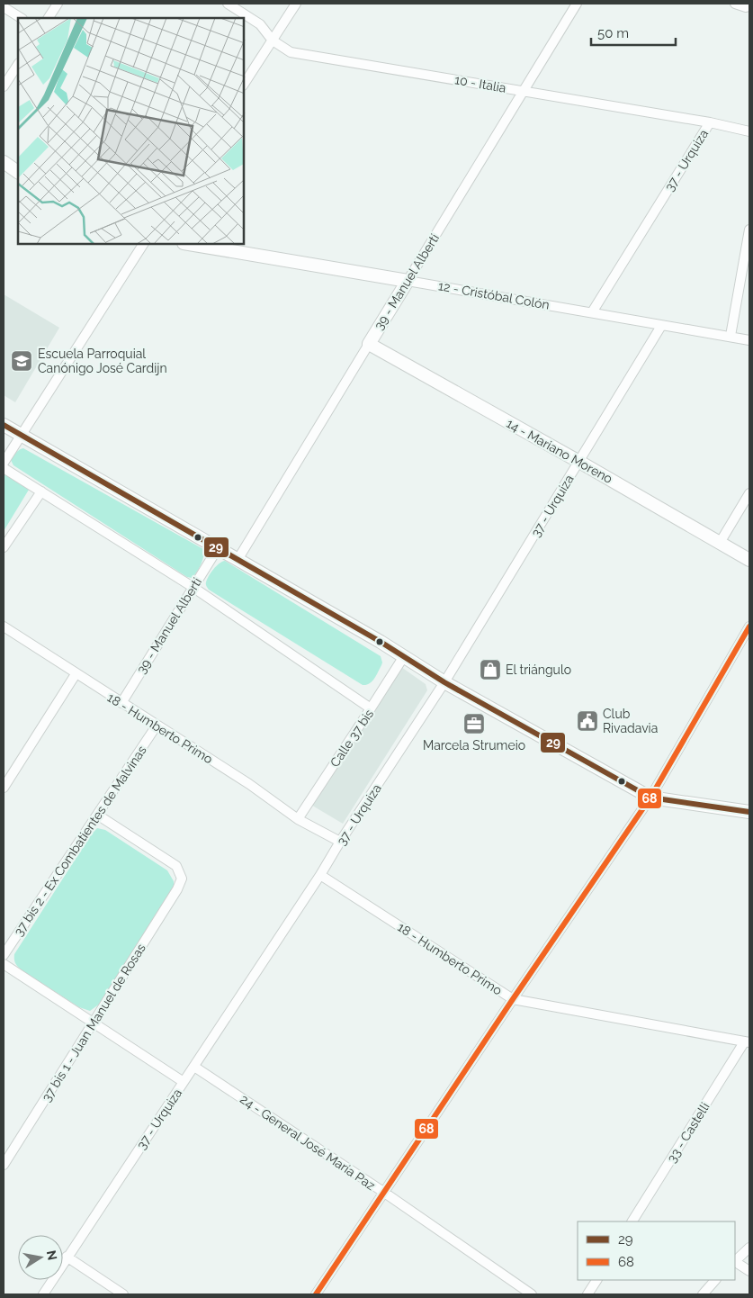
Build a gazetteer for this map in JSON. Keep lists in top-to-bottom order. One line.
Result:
{"streets":{"street":["10 - Italia","37 - Urquiza","39 - Manuel Alberti","12 - Cristóbal Colón","14 - Mariano Moreno","18 - Humberto Primo","Calle 37 bis","37 bis 2 - Ex Combatientes de Malvinas","37 bis 1 - Juan Manuel de Rosas","33 - Castelli","24 - General José María Paz"]},"crossings":[["10 - Italia","37 - Urquiza"],["10 - Italia","39 - Manuel Alberti"],["37 - Urquiza","12 - Cristóbal Colón"],["37 - Urquiza","14 - Mariano Moreno"],["37 - Urquiza","18 - Humberto Primo"],["37 - Urquiza","24 - General José María Paz"],["39 - Manuel Alberti","12 - Cristóbal Colón"],["39 - Manuel Alberti","14 - Mariano Moreno"],["39 - Manuel Alberti","18 - Humberto Primo"],["18 - Humberto Primo","Calle 37 bis"],["18 - Humberto Primo","37 bis 2 - Ex Combatientes de Malvinas"],["18 - Humberto Primo","33 - Castelli"],["37 bis 2 - Ex Combatientes de Malvinas","37 bis 1 - Juan Manuel de Rosas"]],"places":{"school or university":["Escuela Parroquial Canónigo José Cardijn"],"shop":["El triángulo"],"public building":["Club Rivadavia"],"office":["Marcela Strumeio"]},"lines":["transit line 29","transit line 68"],"legend":["29","68"],"scale_bar":"50 m","north":"right"}
